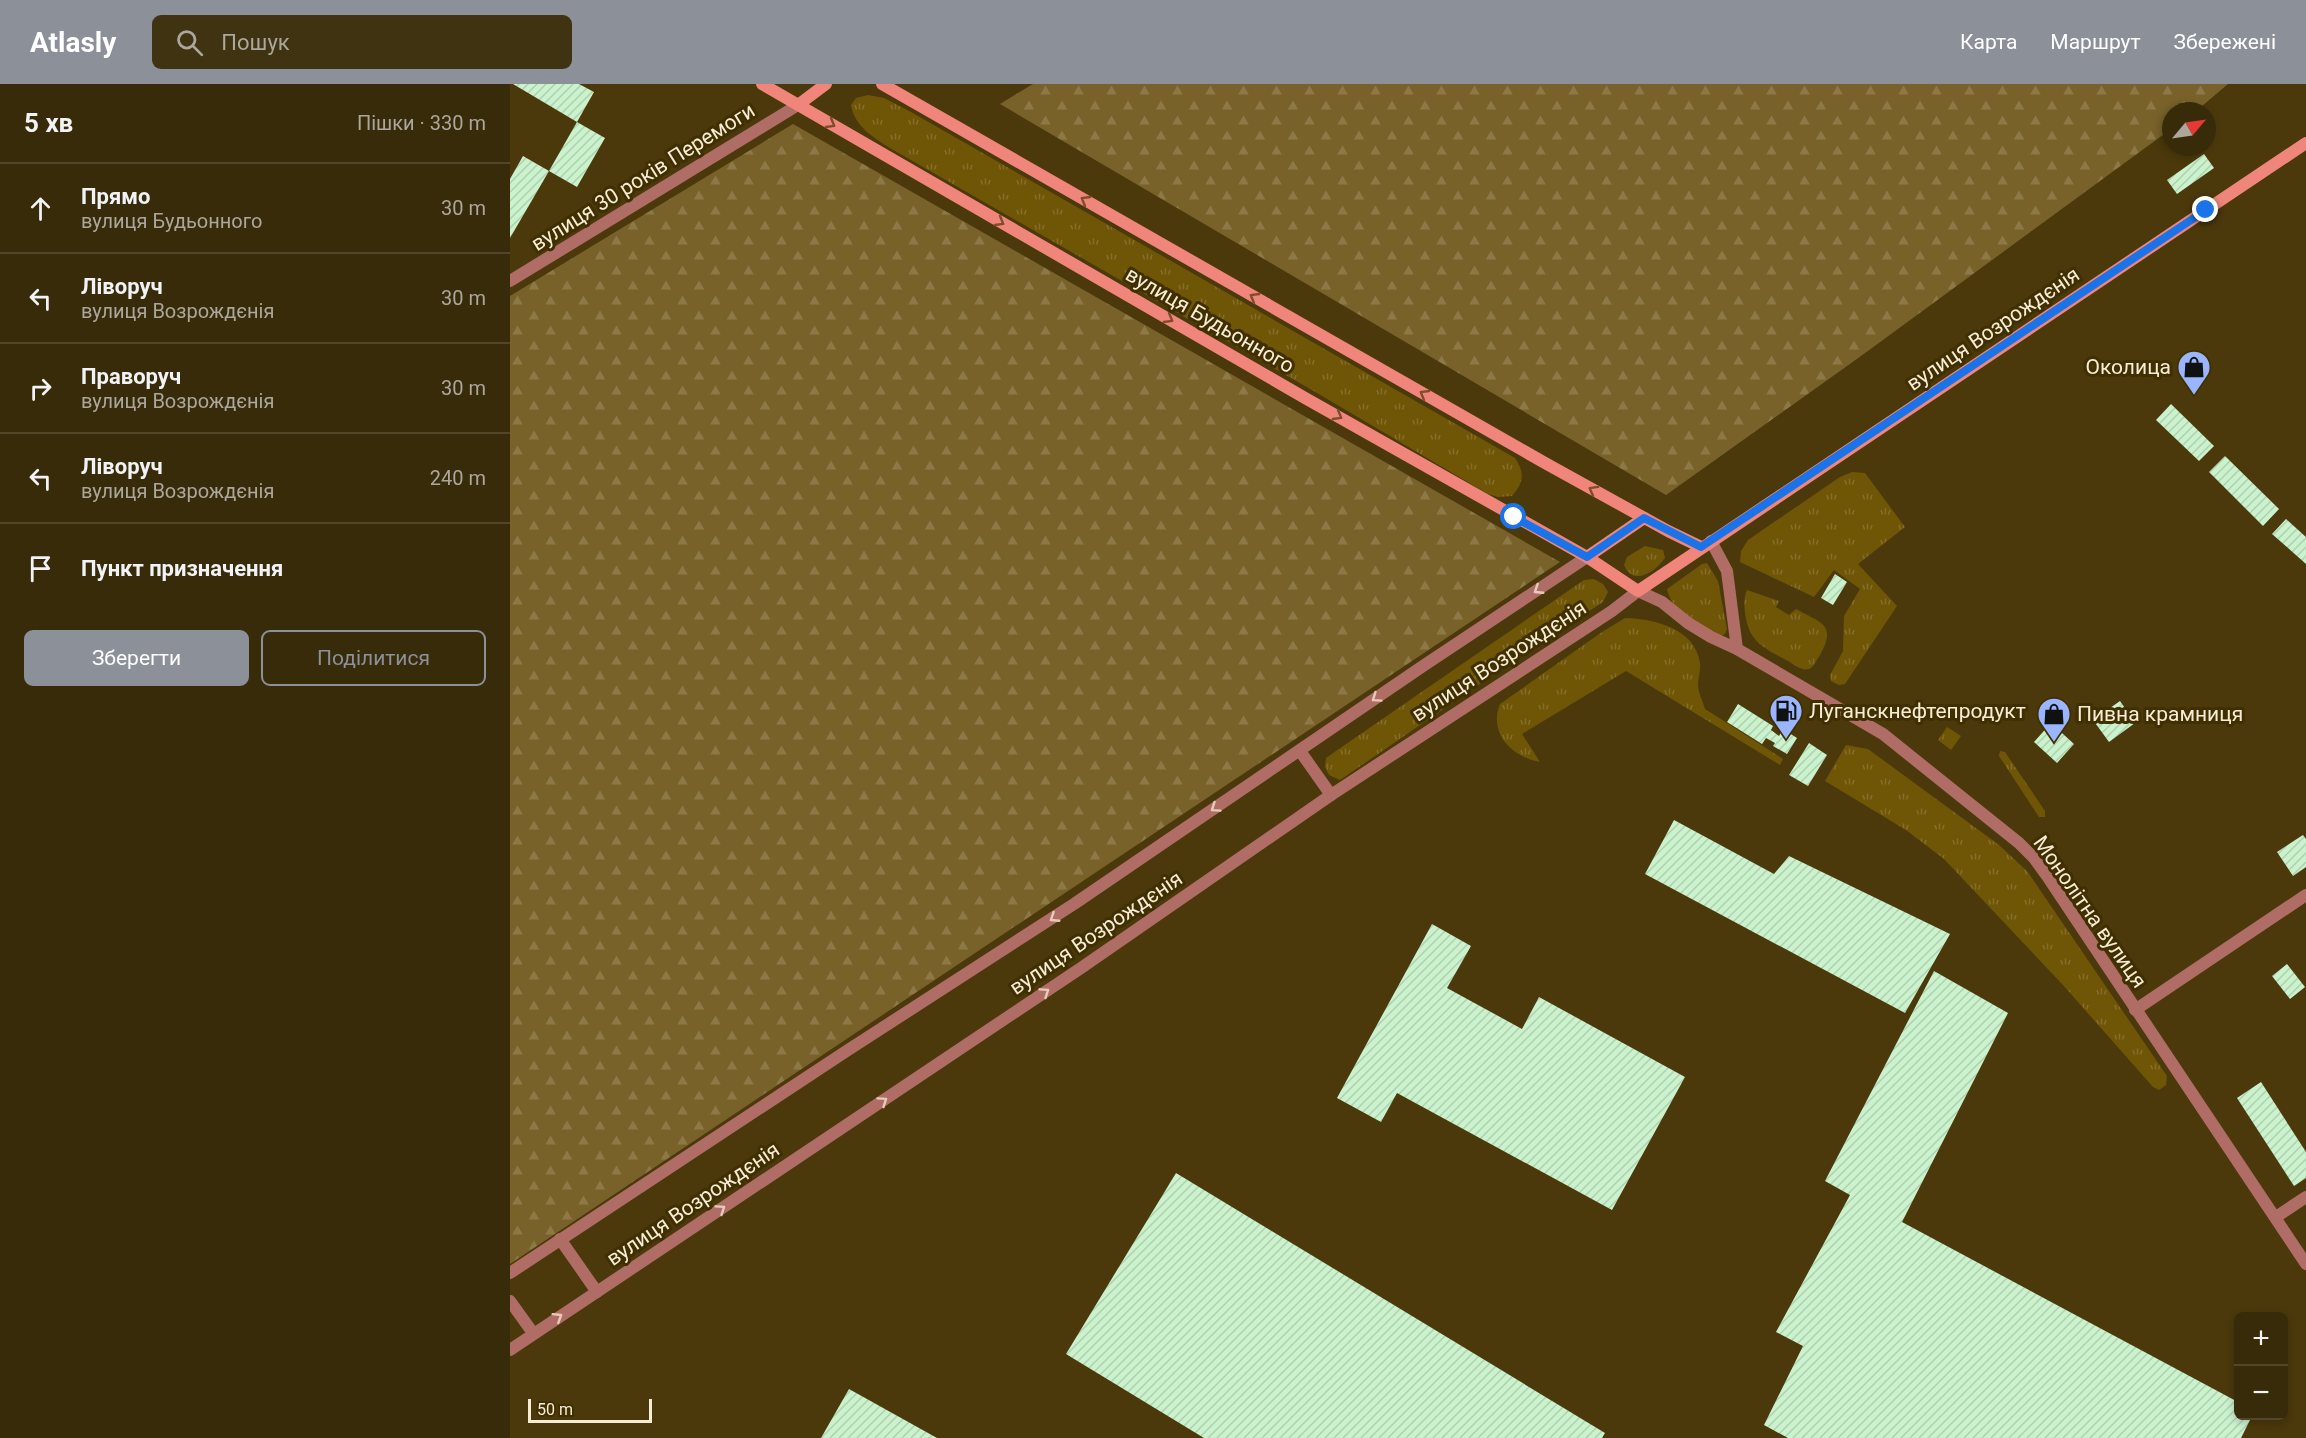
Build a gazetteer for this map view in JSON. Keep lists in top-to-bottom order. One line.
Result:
{"streets":{"main road":["вулиця 30 років Перемоги","вулиця Будьонного","вулиця Возрождєнія"],"street":["Монолітна вулиця"]},"crossings":[["вулиця 30 років Перемоги","вулиця Будьонного"],["вулиця Будьонного","вулиця Возрождєнія"],["вулиця Будьонного","Монолітна вулиця"],["вулиця Возрождєнія","Монолітна вулиця"]],"places":{"shop":["Околица","Пивна крамниця"],"fuel station":["Луганскнефтепродукт"]},"scale_bar":"50 m","north":"top right","page":{"header":"Atlasly","search":"Пошук","nav":["Карта","Маршрут","Збережені"],"heading":["5 хв","Пішки · 330 m"],"list":[["Прямо","вулиця Будьонного","30 m"],["Ліворуч","вулиця Возрождєнія","30 m"],["Праворуч","вулиця Возрождєнія","30 m"],["Ліворуч","вулиця Возрождєнія","240 m"],"Пункт призначення"],"buttons":["Зберегти","Поділитися"],"map_buttons":["+","−"],"scale":"50 m"}}
